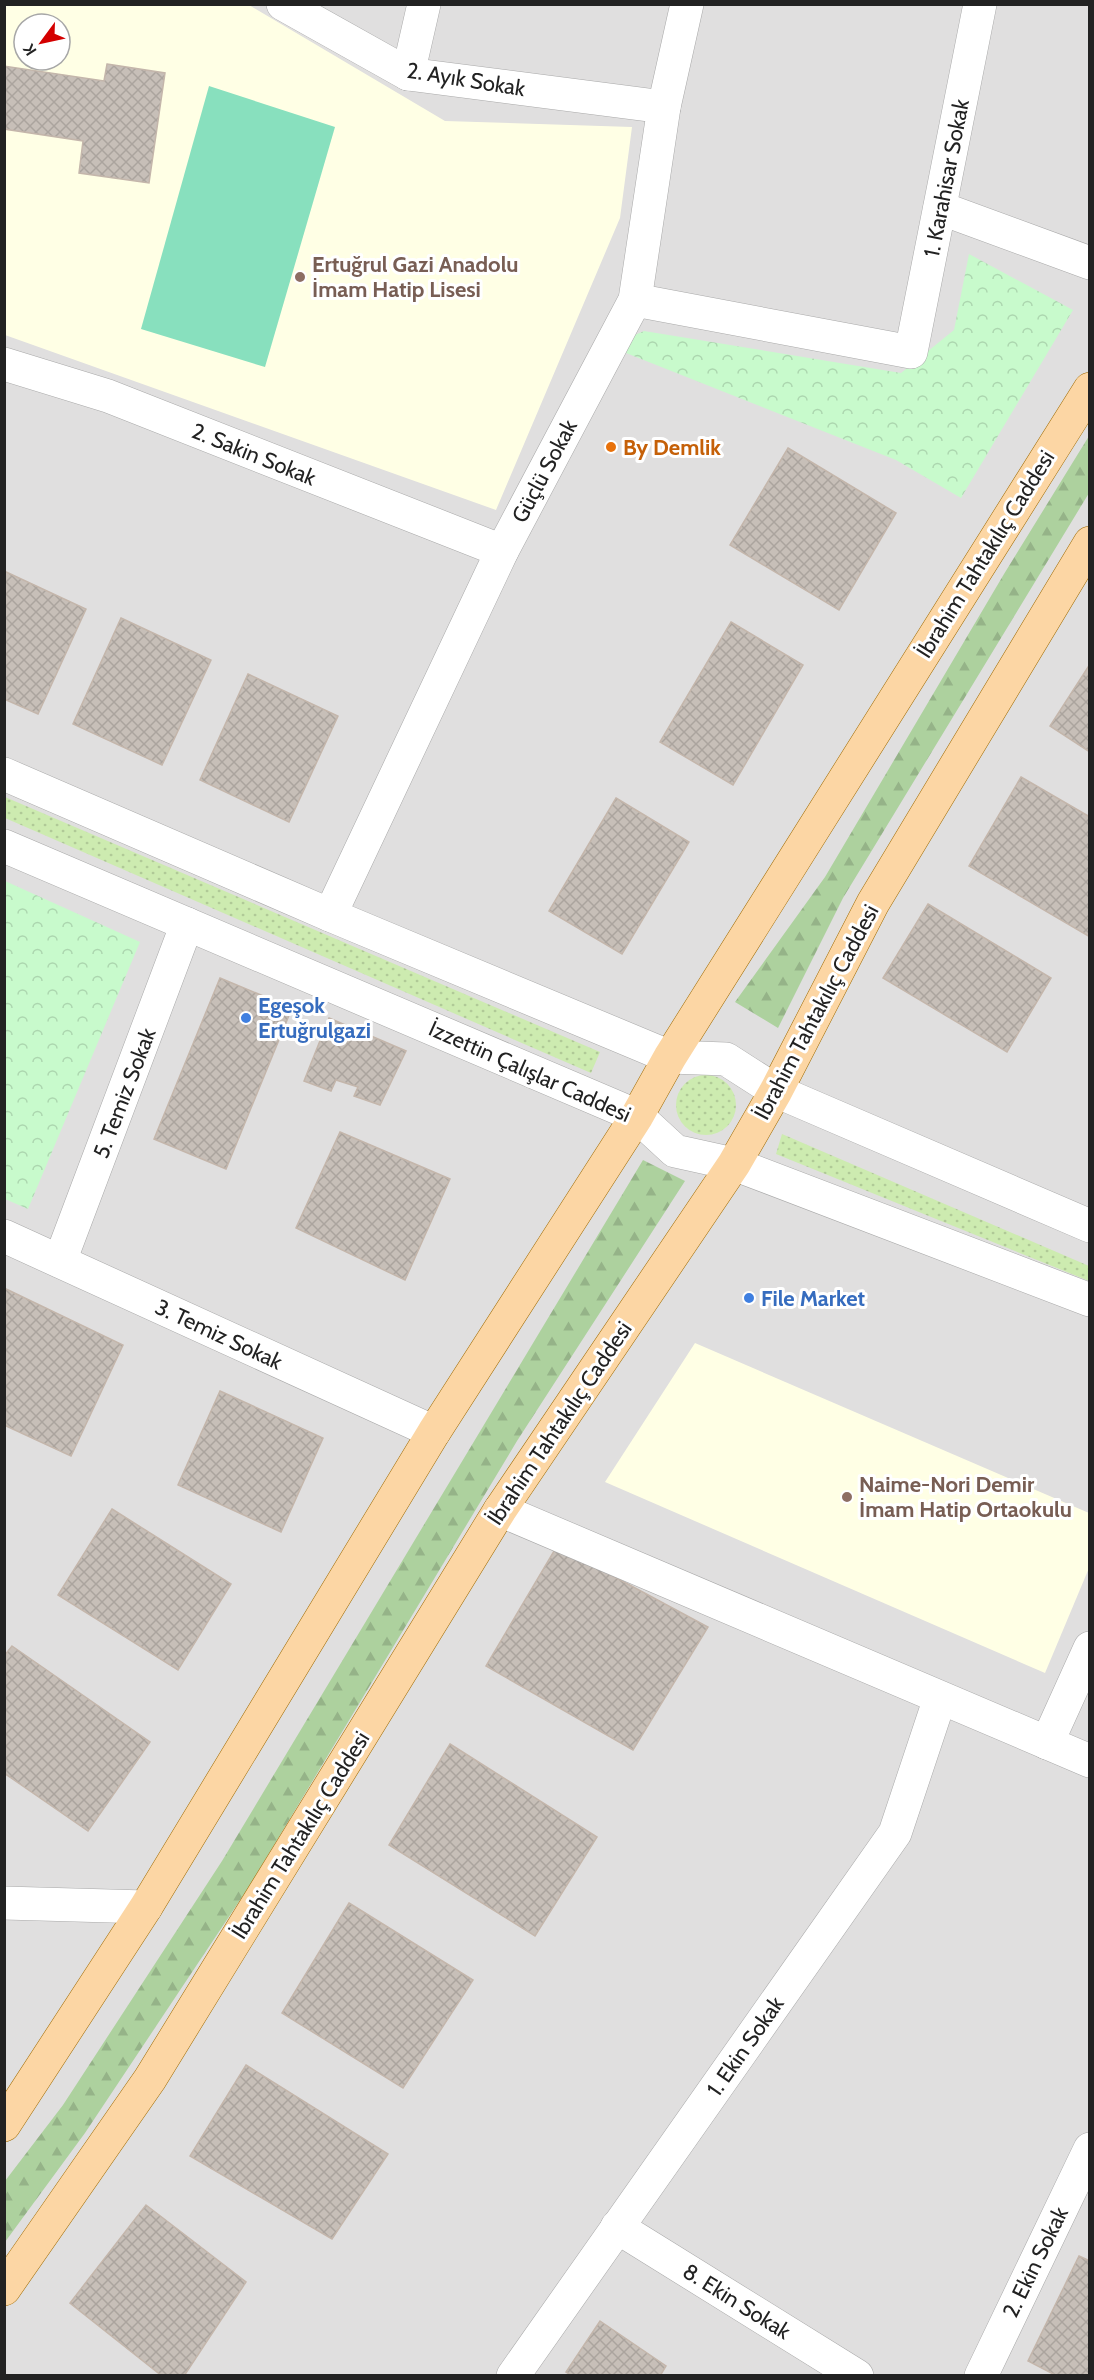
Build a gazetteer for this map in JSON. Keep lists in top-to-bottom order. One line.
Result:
{"streets":{"main road":["İbrahim Tahtakılıç Caddesi"],"street":["2. Ayık Sokak","1. Karahisar Sokak","2. Sakin Sokak","Güçlü Sokak","İzzettin Çalışlar Caddesi","5. Temiz Sokak","3. Temiz Sokak","1. Ekin Sokak","2. Ekin Sokak","8. Ekin Sokak"]},"crossings":[["2. Ayık Sokak","Güçlü Sokak"],["1. Karahisar Sokak","Güçlü Sokak"],["2. Sakin Sokak","Güçlü Sokak"],["İbrahim Tahtakılıç Caddesi","İzzettin Çalışlar Caddesi"],["İbrahim Tahtakılıç Caddesi","3. Temiz Sokak"],["İzzettin Çalışlar Caddesi","5. Temiz Sokak"],["5. Temiz Sokak","3. Temiz Sokak"],["1. Ekin Sokak","8. Ekin Sokak"]],"places":["Ertuğrul Gazi Anadolu İmam Hatip Lisesi","By Demlik","Egeşok Ertuğrulgazi","File Market","Naime-Nori Demir İmam Hatip Ortaokulu"],"north":"bottom left"}
